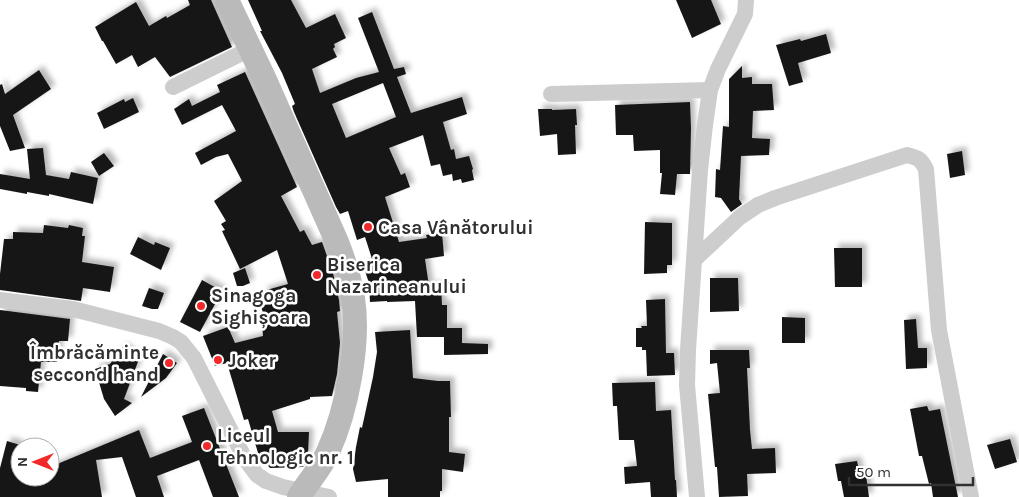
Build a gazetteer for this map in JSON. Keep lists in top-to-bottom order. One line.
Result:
{"places":["Casa Vânătorului","Biserica Nazarineanului","Sinagoga Sighișoara","Joker","Îmbrăcăminte seccond hand","Liceul Tehnologic nr. 1"],"scale_bar":"50 m","north":"left"}
